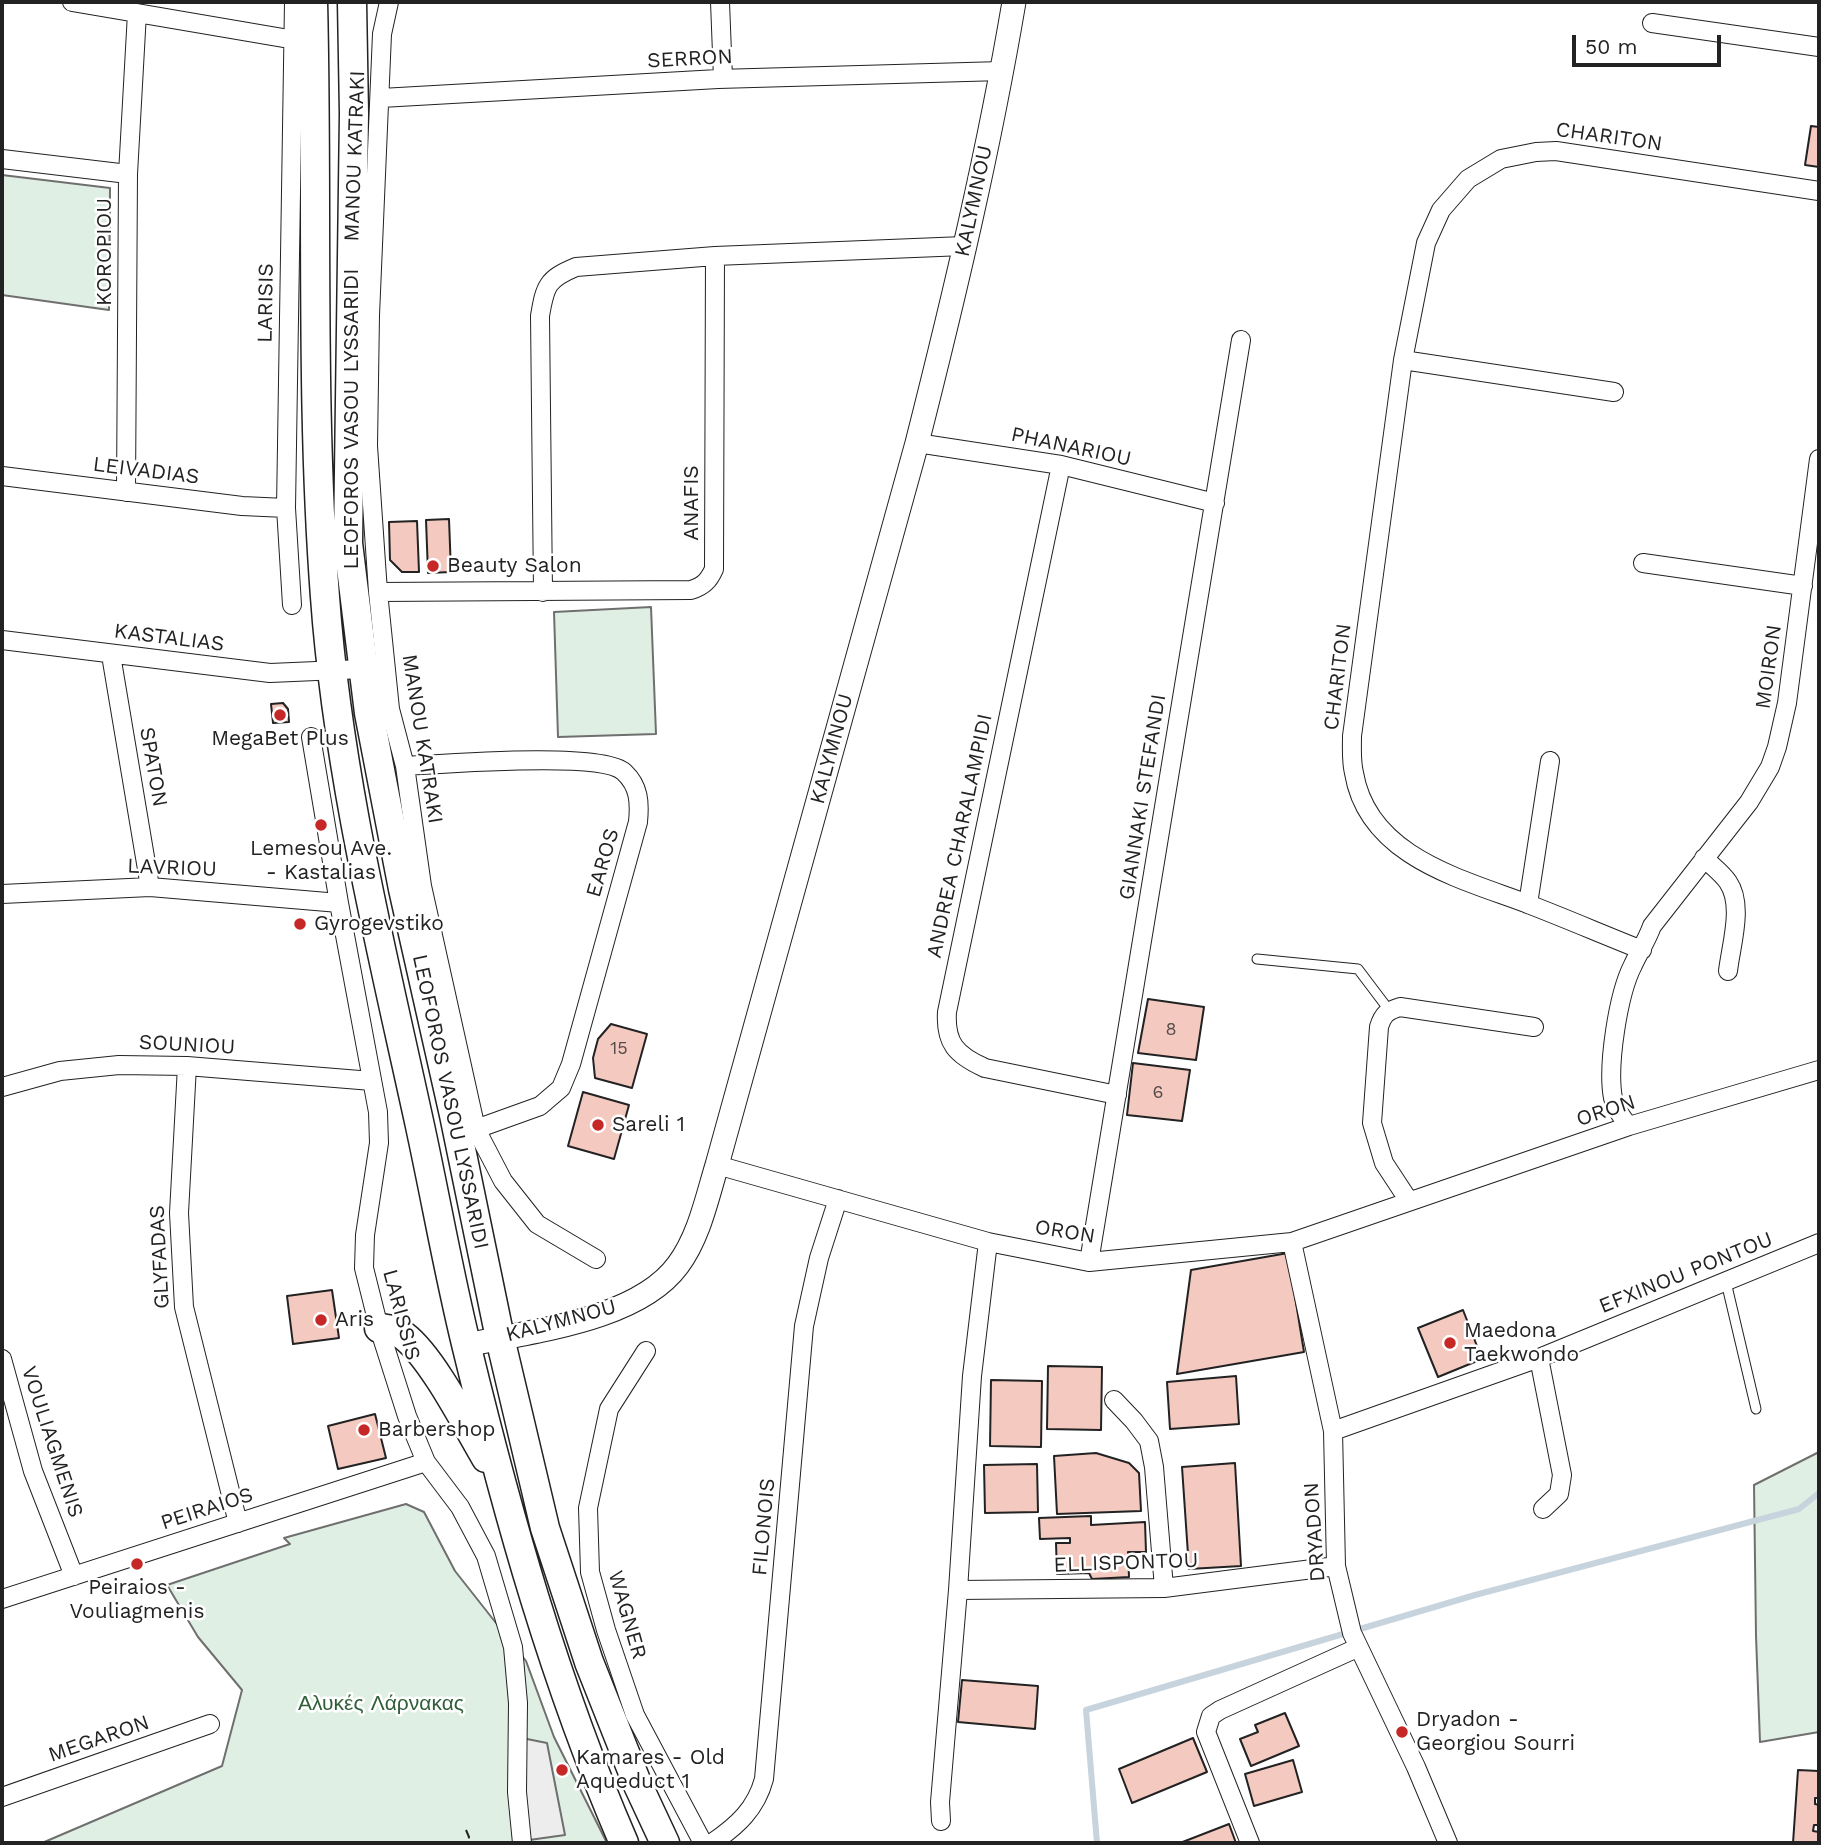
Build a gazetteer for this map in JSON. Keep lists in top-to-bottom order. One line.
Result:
{"streets":{"main road":["LEOFOROS VASOU LYSSARIDI"],"street":["SERRON","CHARITON","MANOU KATRAKI","KALYMNOU","KOROPIOU","LARISIS","PHANARIOU","LEIVADIAS","ANAFIS","KASTALIAS","MOIRON","SPATON","GIANNAKI STEFANDI","ANDREA CHARALAMPIDI","EAROS","LAVRIOU","SOUNIOU","ORON","GLYFADAS","EFXINOU PONTOU","LARISSIS","VOULIAGMENIS","PEIRAIOS","FILONOIS","DRYADON","ELLISPONTOU","WAGNER","MEGARON"]},"crossings":[["SERRON","MANOU KATRAKI"],["SERRON","KALYMNOU"],["CHARITON","MOIRON"],["MANOU KATRAKI","ANAFIS"],["MANOU KATRAKI","EAROS"],["KALYMNOU","LEOFOROS VASOU LYSSARIDI"],["KALYMNOU","PHANARIOU"],["KALYMNOU","ORON"],["KOROPIOU","LEIVADIAS"],["LARISIS","LEIVADIAS"],["LEOFOROS VASOU LYSSARIDI","KASTALIAS"],["PHANARIOU","GIANNAKI STEFANDI"],["PHANARIOU","ANDREA CHARALAMPIDI"],["KASTALIAS","SPATON"],["MOIRON","ORON"],["SPATON","LAVRIOU"],["GIANNAKI STEFANDI","ANDREA CHARALAMPIDI"],["GIANNAKI STEFANDI","ORON"],["LAVRIOU","LARISSIS"],["SOUNIOU","GLYFADAS"],["SOUNIOU","LARISSIS"],["ORON","FILONOIS"],["ORON","DRYADON"],["GLYFADAS","PEIRAIOS"],["EFXINOU PONTOU","DRYADON"],["LARISSIS","PEIRAIOS"],["VOULIAGMENIS","PEIRAIOS"],["DRYADON","ELLISPONTOU"]],"parks":["Αλυκές Λάρνακας"],"places":["Beauty Salon","MegaBet Plus","Lemesou Ave. - Kastalias","Gyrogevstiko","Sareli 1","Aris","Maedona Taekwondo","Barbershop","Peiraios - Vouliagmenis","Dryadon - Georgiou Sourri","Kamares - Old Aqueduct 1"],"house_numbers":["8","15","6"],"scale_bar":"50 m"}
